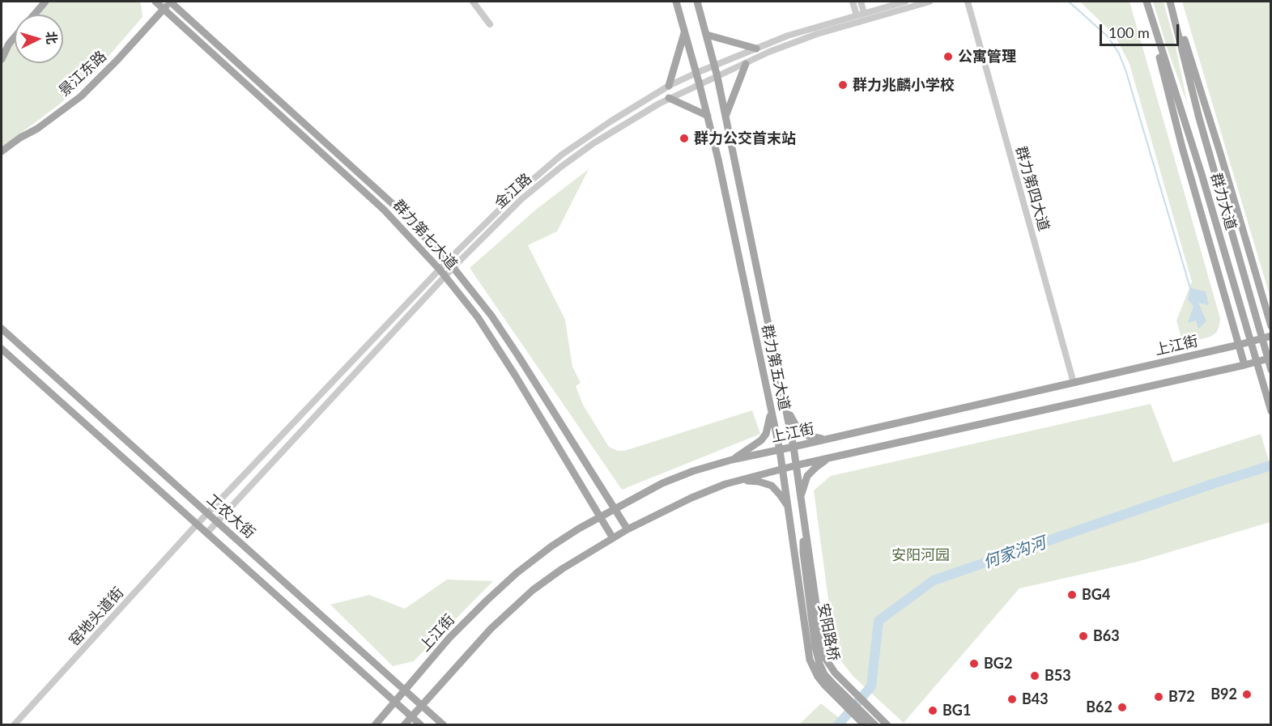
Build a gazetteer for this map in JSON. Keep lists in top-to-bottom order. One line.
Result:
{"streets":{"main road":["景江东路","群力大道","群力第七大道","上江街","群力第五大道","工农大街","安阳路桥"],"street":["群力第四大道","金江路","窑地头道街"]},"crossings":[["景江东路","群力第七大道"],["群力第四大道","上江街"],["金江路","群力第七大道"],["金江路","群力第五大道"],["金江路","工农大街"],["金江路","窑地头道街"],["群力第七大道","上江街"],["上江街","群力第五大道"],["上江街","工农大街"],["群力第五大道","安阳路桥"],["工农大街","窑地头道街"]],"water":["何家沟河"],"parks":["安阳河园"],"places":["公寓管理","群力兆麟小学校","群力公交首末站","BG4","B63","BG2","B53","B92","B72","B43","B62","BG1"],"scale_bar":"100 m","north":"right"}
